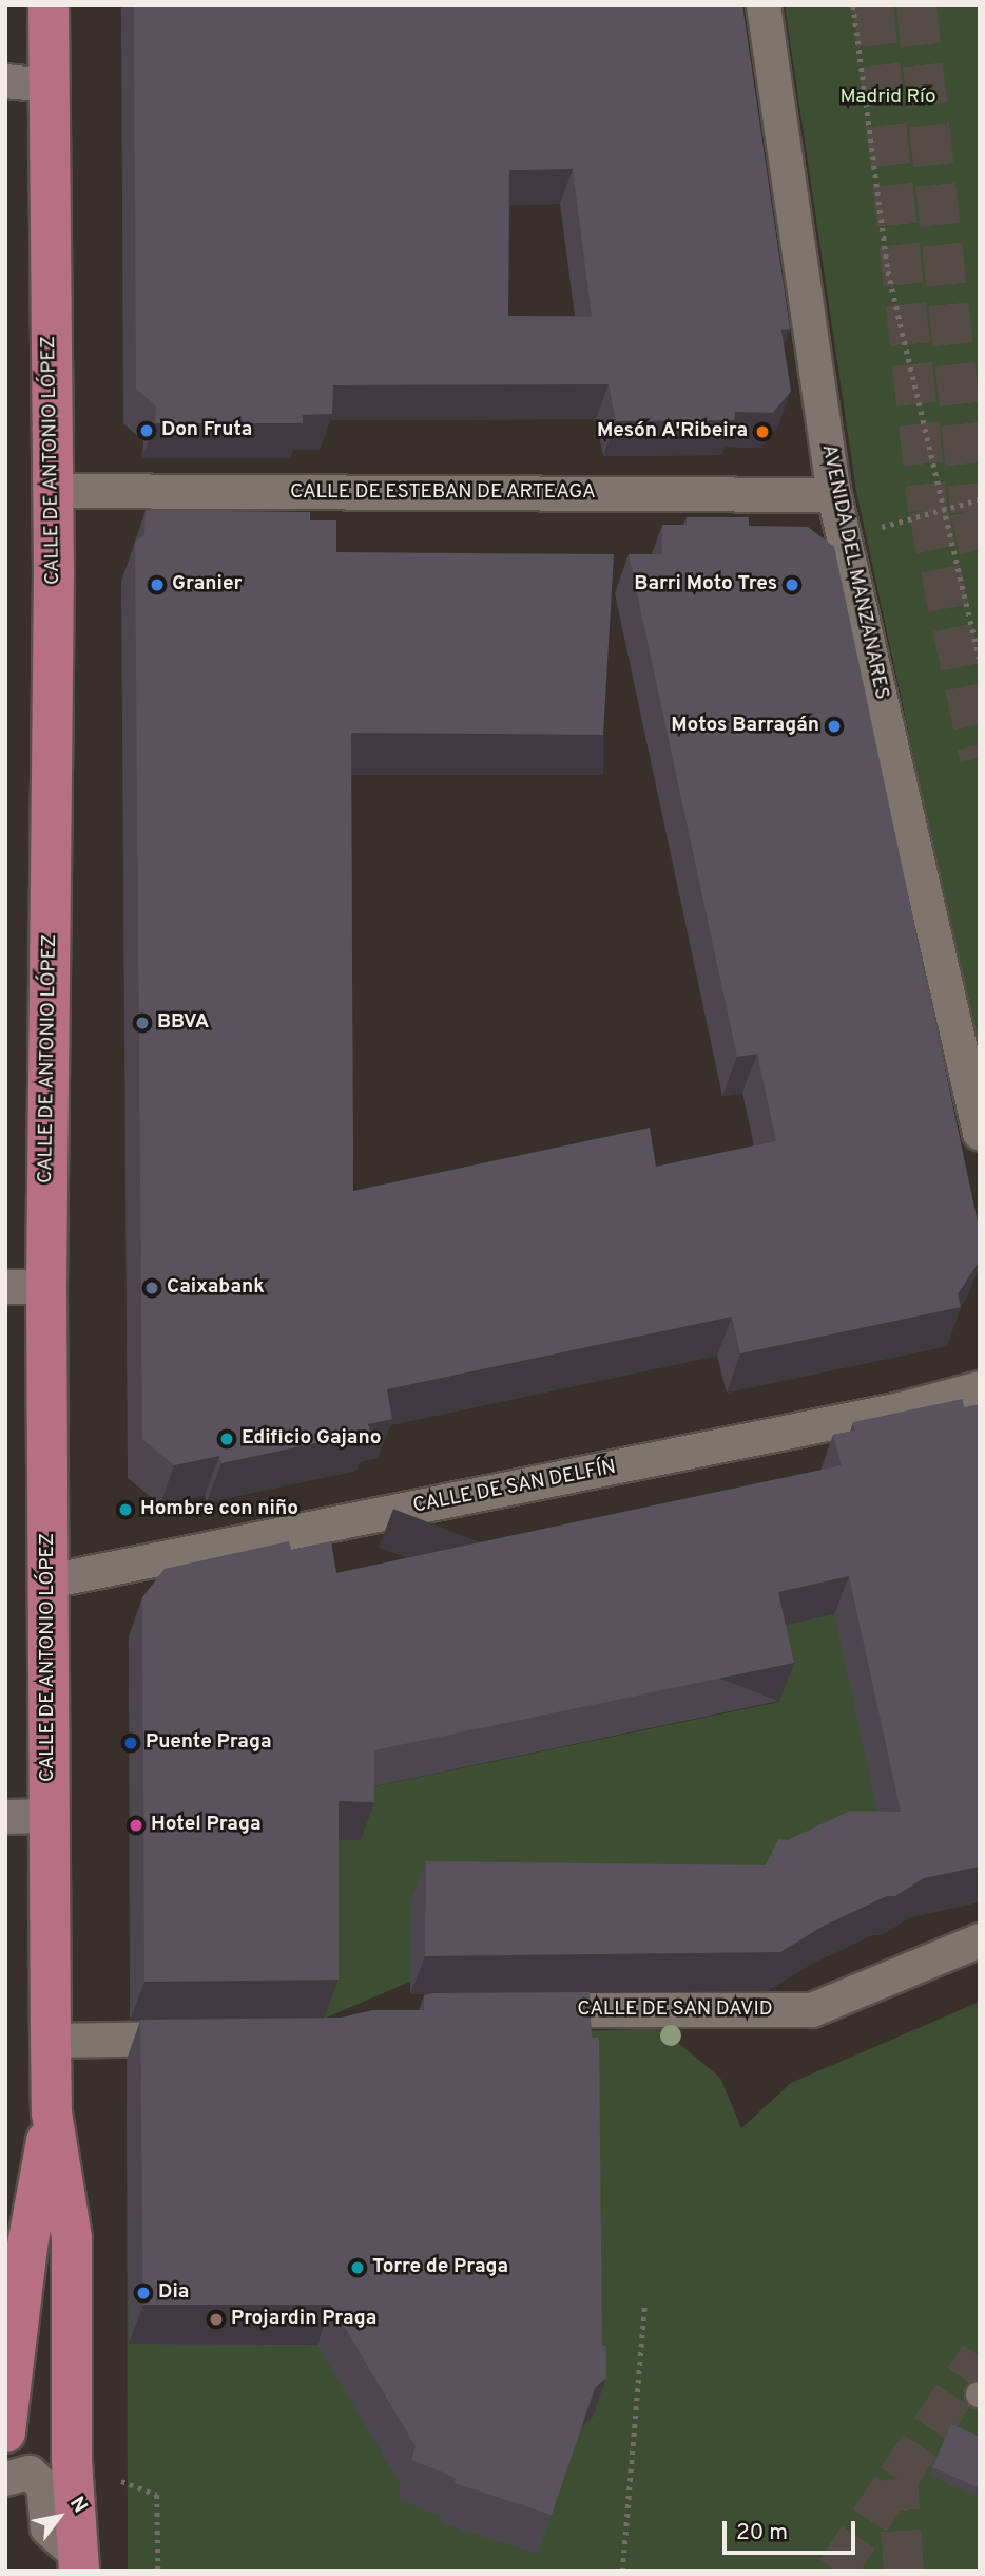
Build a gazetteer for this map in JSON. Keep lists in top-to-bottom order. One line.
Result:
{"streets":{"main road":["CALLE DE ANTONIO LÓPEZ"],"street":["CALLE DE ESTEBAN DE ARTEAGA","AVENIDA DEL MANZANARES","CALLE DE SAN DELFÍN","CALLE DE SAN DAVID"]},"crossings":[["CALLE DE ANTONIO LÓPEZ","CALLE DE ESTEBAN DE ARTEAGA"],["CALLE DE ANTONIO LÓPEZ","CALLE DE SAN DELFÍN"],["CALLE DE ESTEBAN DE ARTEAGA","AVENIDA DEL MANZANARES"]],"parks":["Madrid Río"],"places":["Don Fruta","Mesón A'Ribeira","Granier","Barri Moto Tres","Motos Barragán","BBVA","Caixabank","Edificio Gajano","Hombre con niño","Puente Praga","Hotel Praga","Torre de Praga","Dia","Projardin Praga"],"scale_bar":"20 m","north":"top right"}
